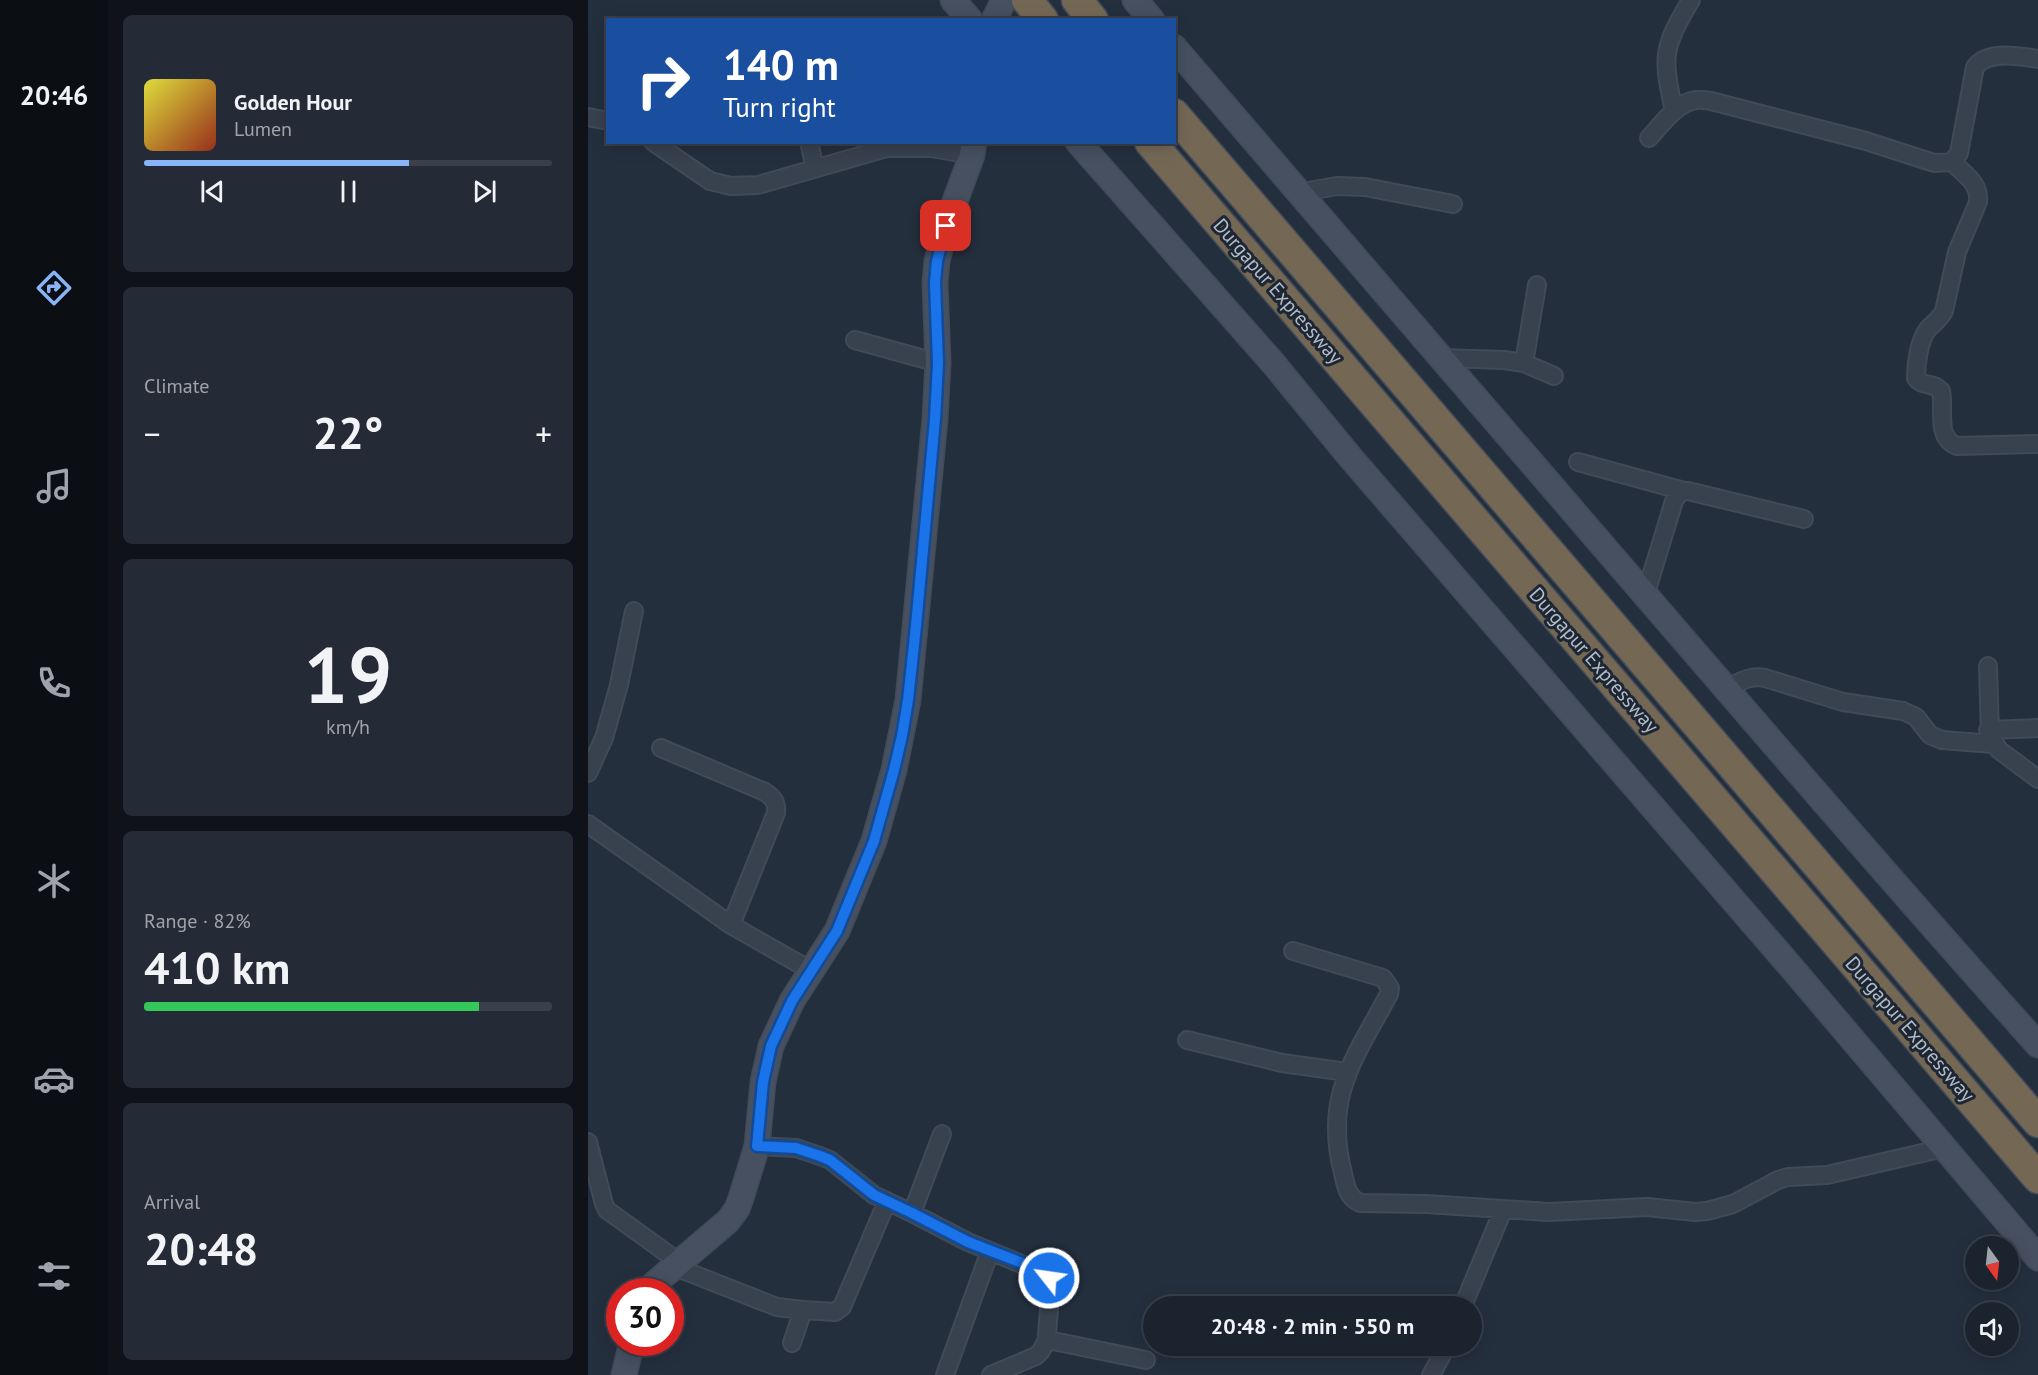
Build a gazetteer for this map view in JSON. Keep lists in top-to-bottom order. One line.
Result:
{"streets":{"highway":["Durgapur Expressway"]},"north":"bottom","page":{"tabs":"20:46","turn":["140 m","Turn right"],"song":["Golden Hour","Lumen"],"tile":["Climate",["19","km/h"],["Range · 82%","410 km"],["Arrival","20:48"]],"heat":["−","22°","+"],"limit":"30","trip":"20:48 · 2 min · 550 m"}}
